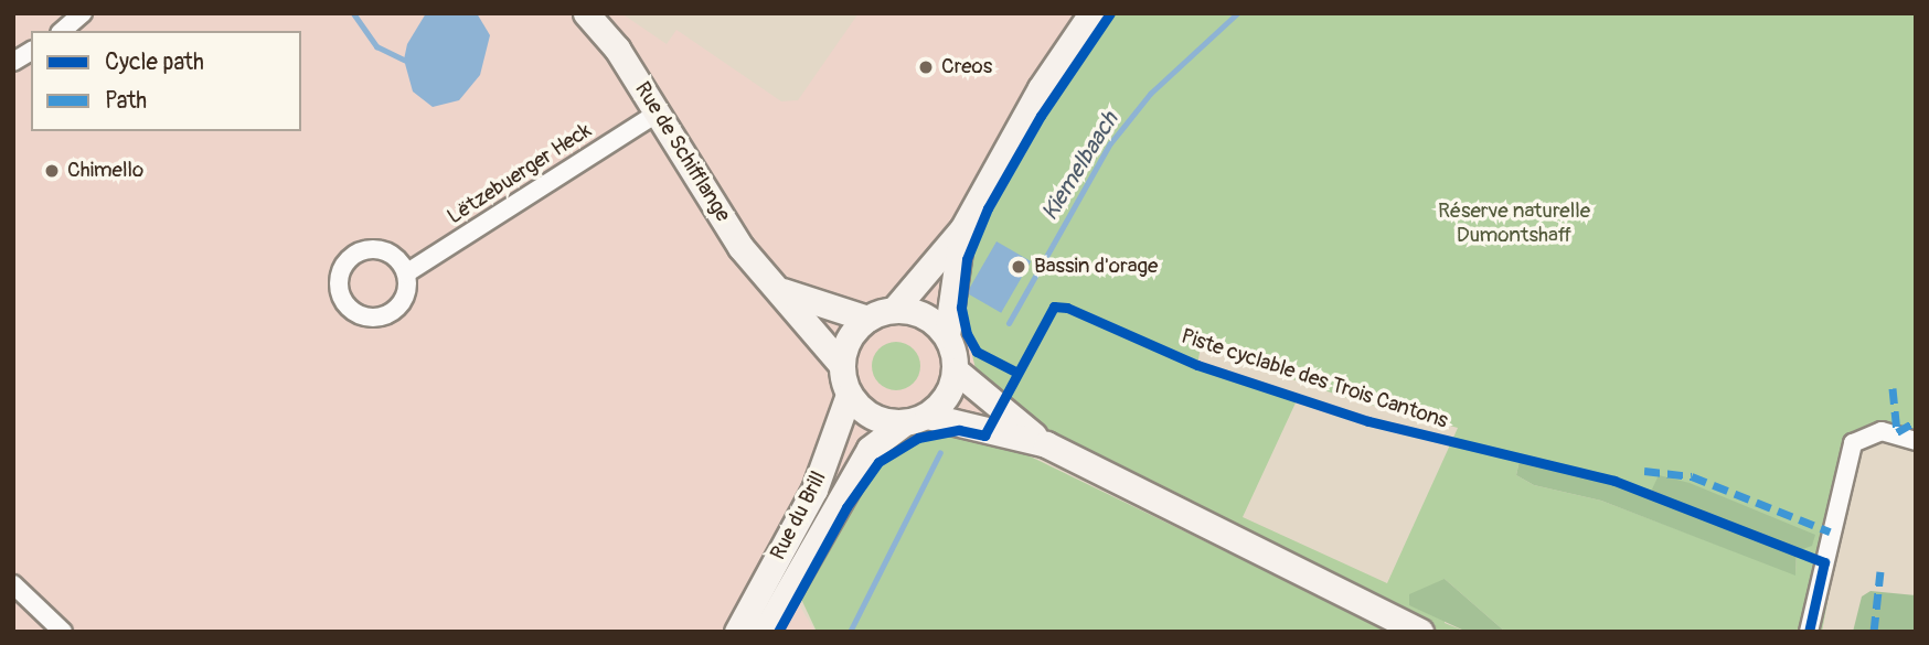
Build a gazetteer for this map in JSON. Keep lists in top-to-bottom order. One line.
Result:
{"streets":{"main road":["Rue de Schifflange","Rue du Brill"],"street":["Lëtzebuerger Heck"],"cycle path":["Piste cyclable des Trois Cantons"]},"crossings":[["Rue de Schifflange","Lëtzebuerger Heck"],["Rue de Schifflange","Rue du Brill"]],"water":["Kiemelbaach"],"parks":["Réserve naturelle Dumontshaff"],"places":["Creos","Chimello","Bassin d'orage"],"legend":["Cycle path","Path"]}
